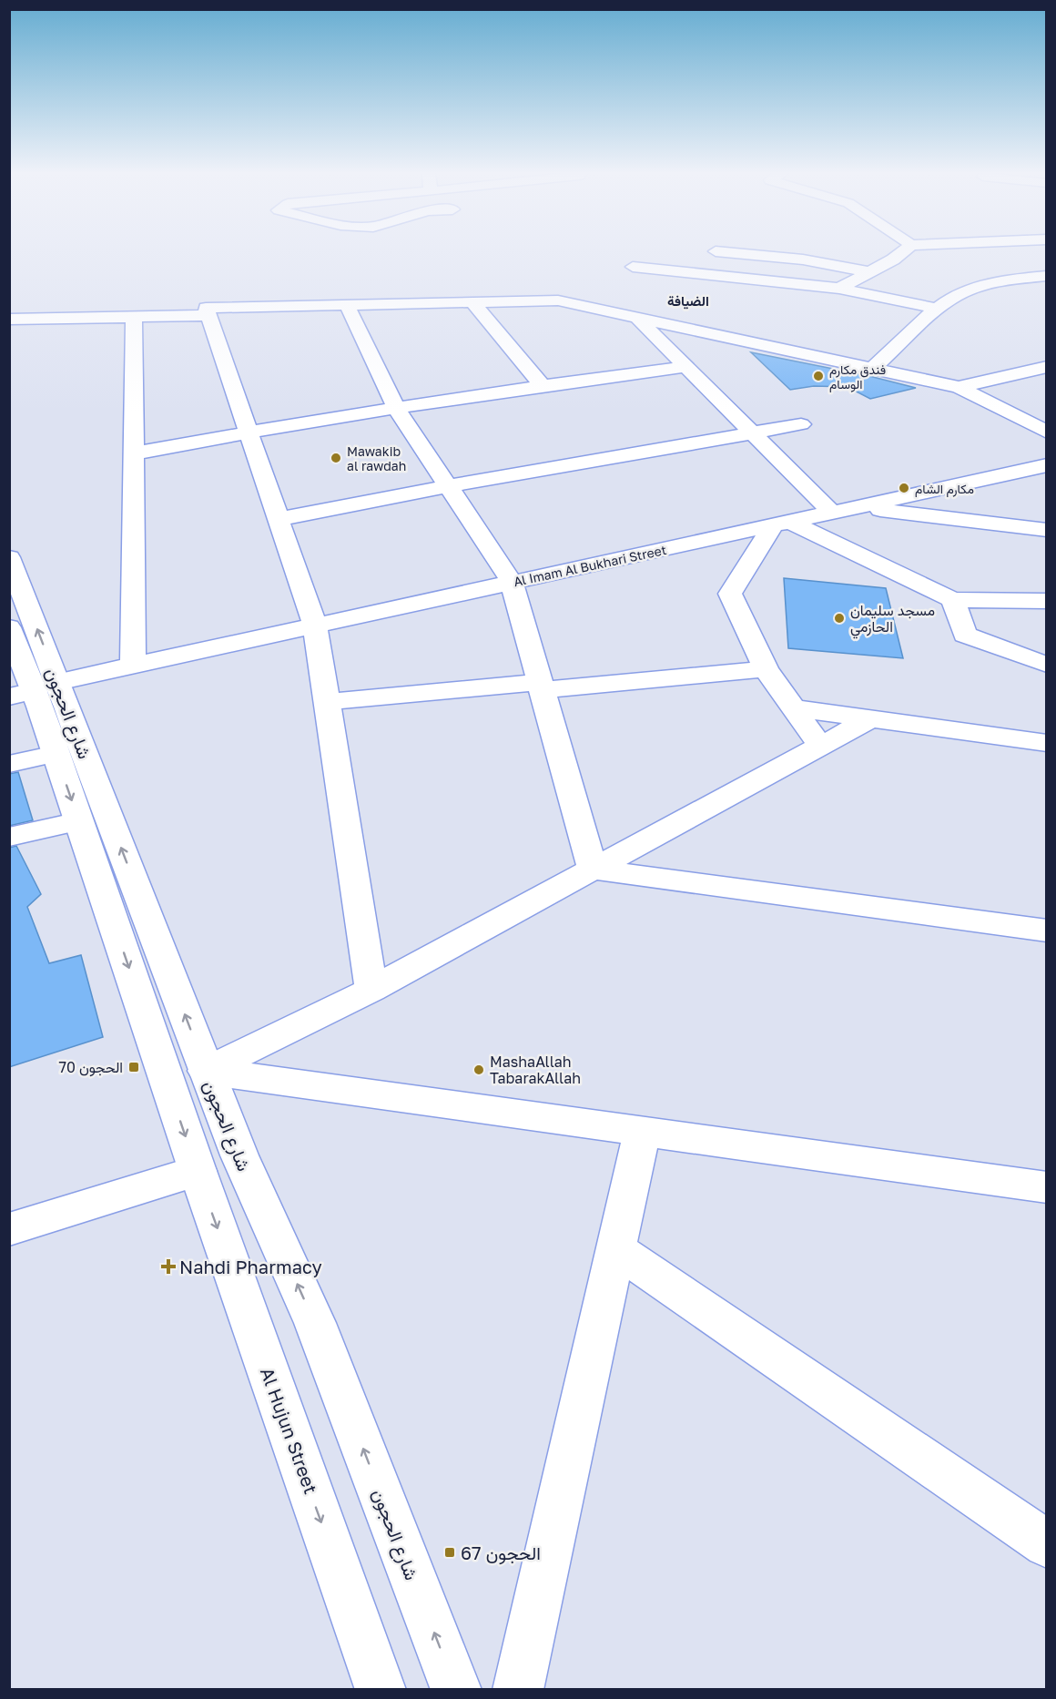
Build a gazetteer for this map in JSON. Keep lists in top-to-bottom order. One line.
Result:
{"streets":{"street":["Al Imam Al Bukhari Street","شارع الحجون","Al Hujun Street"]},"crossings":[["Al Imam Al Bukhari Street","شارع الحجون"],["شارع الحجون","Al Hujun Street"]],"one_way":["Al Hujun Street"],"districts":["الضيافة"],"places":{"other":["فندق مكارم الوسام","Mawakib al rawdah","مكارم الشام","مسجد سليمان الحازمي","MashaAllah TabarakAllah"],"transit":["الحجون 70","الحجون 67"],"health":["Nahdi Pharmacy"]}}
